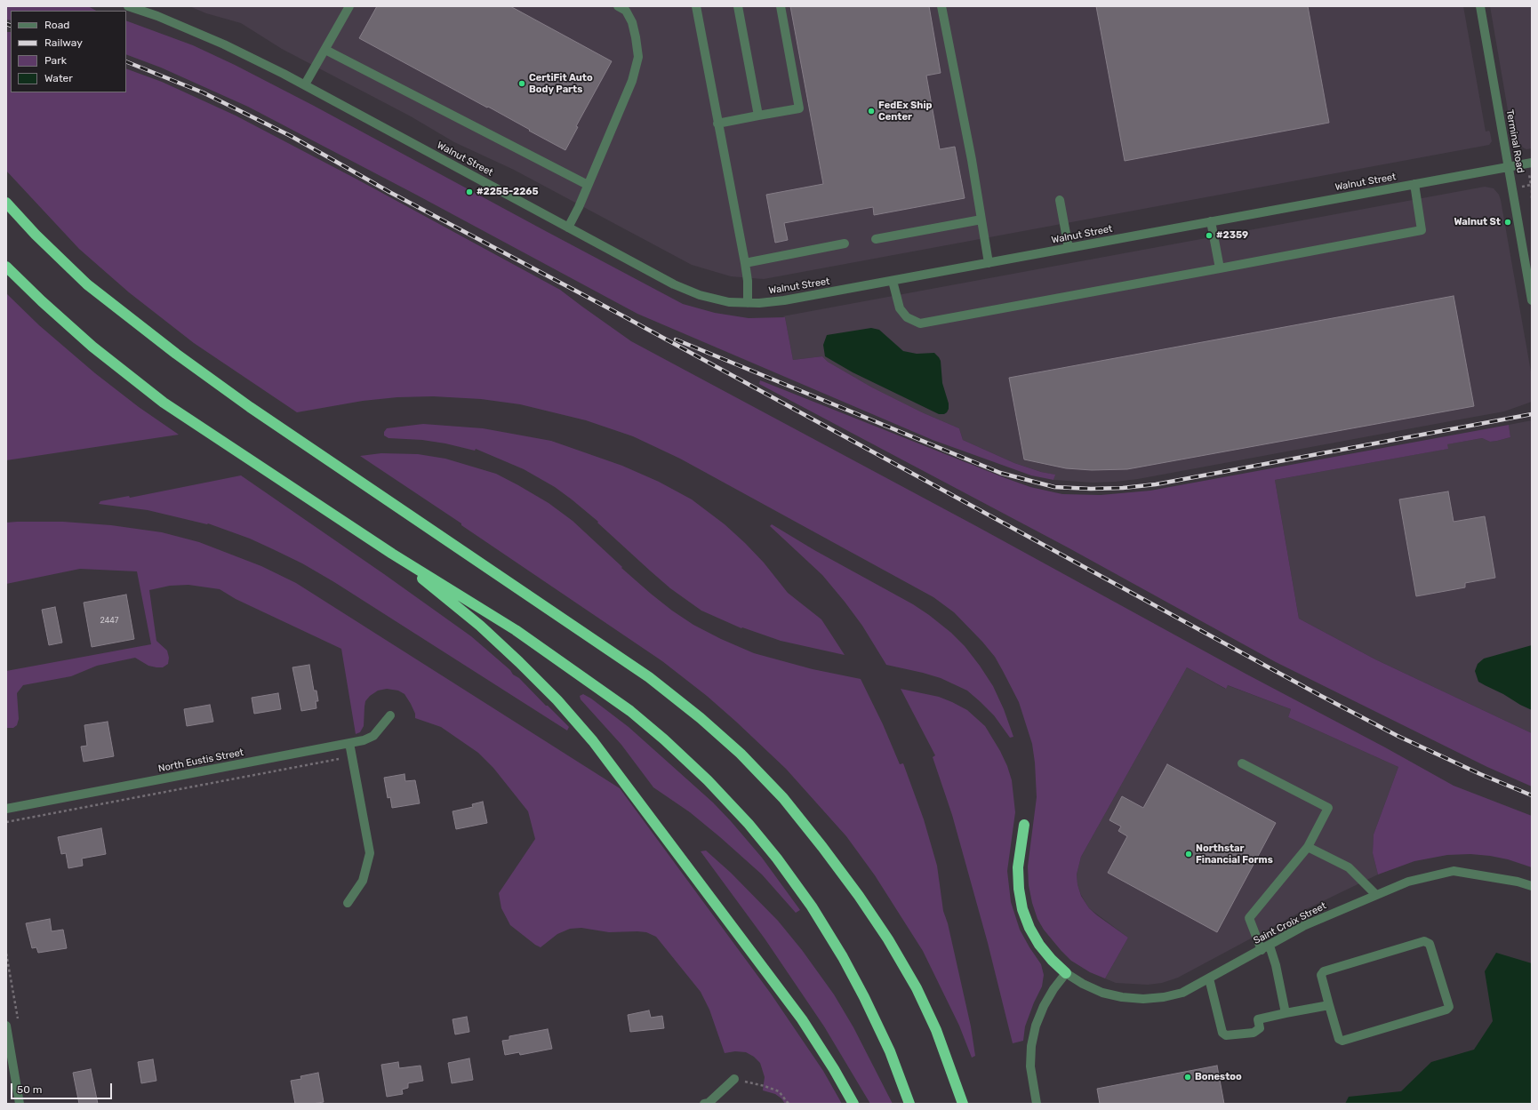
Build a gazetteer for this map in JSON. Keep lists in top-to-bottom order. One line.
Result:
{"streets":{"street":["Terminal Road","Walnut Street","North Eustis Street","Saint Croix Street"]},"crossings":[["Terminal Road","Walnut Street"]],"places":["CertiFit Auto Body Parts","FedEx Ship Center","#2255-2265","Walnut St","#2359","Northstar Financial Forms","Bonestoo"],"house_numbers":["2447"],"legend":["Road","Railway","Park","Water"],"scale_bar":"50 m"}
